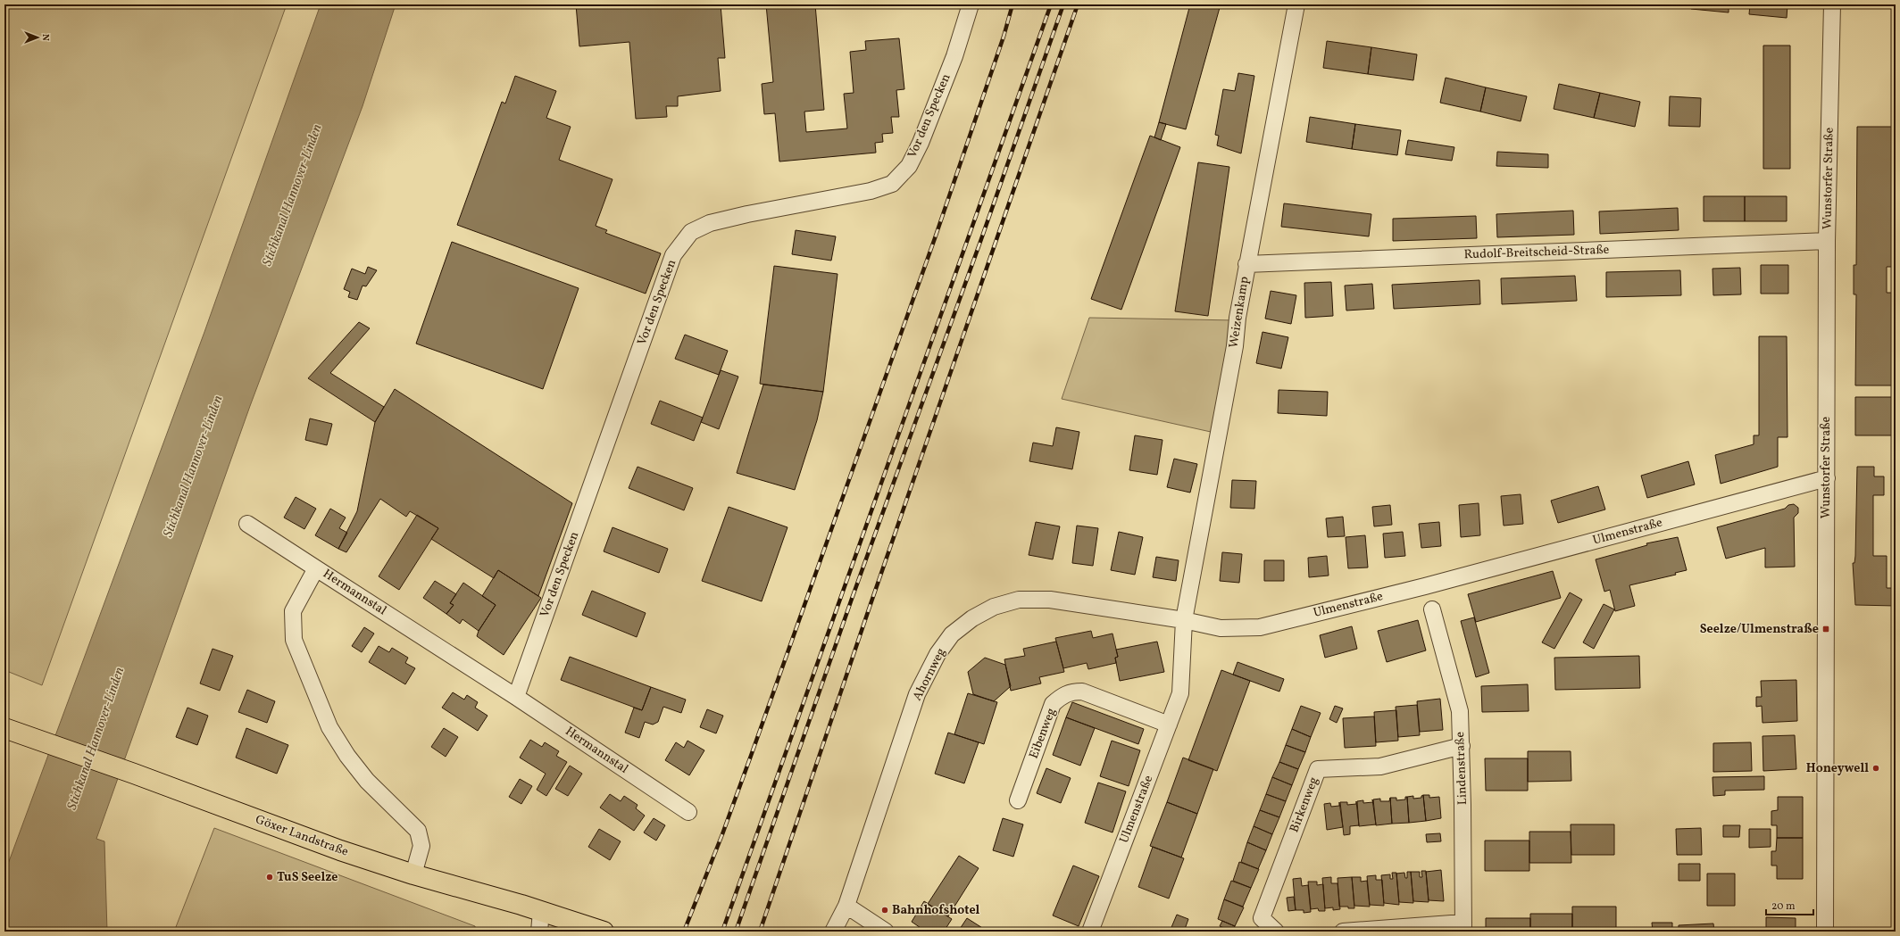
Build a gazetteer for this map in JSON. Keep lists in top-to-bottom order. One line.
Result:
{"streets":{"main road":["Göxer Landstraße"],"street":["Vor den Specken","Wunstorfer Straße","Rudolf-Breitscheid-Straße","Weizenkamp","Ulmenstraße","Hermannstal","Ahornweg","Eibenweg","Lindenstraße","Birkenweg"]},"crossings":[["Vor den Specken","Hermannstal"],["Wunstorfer Straße","Rudolf-Breitscheid-Straße"],["Wunstorfer Straße","Ulmenstraße"],["Rudolf-Breitscheid-Straße","Weizenkamp"],["Weizenkamp","Ulmenstraße"],["Weizenkamp","Ahornweg"],["Ulmenstraße","Ahornweg"],["Ulmenstraße","Eibenweg"],["Hermannstal","Göxer Landstraße"],["Lindenstraße","Birkenweg"]],"water":["Stichkanal Hannover-Linden"],"places":{"transit":["Seelze/Ulmenstraße"],"other":["Honeywell","TuS Seelze","Bahnhofshotel"]},"scale_bar":"20 m","north":"right"}
